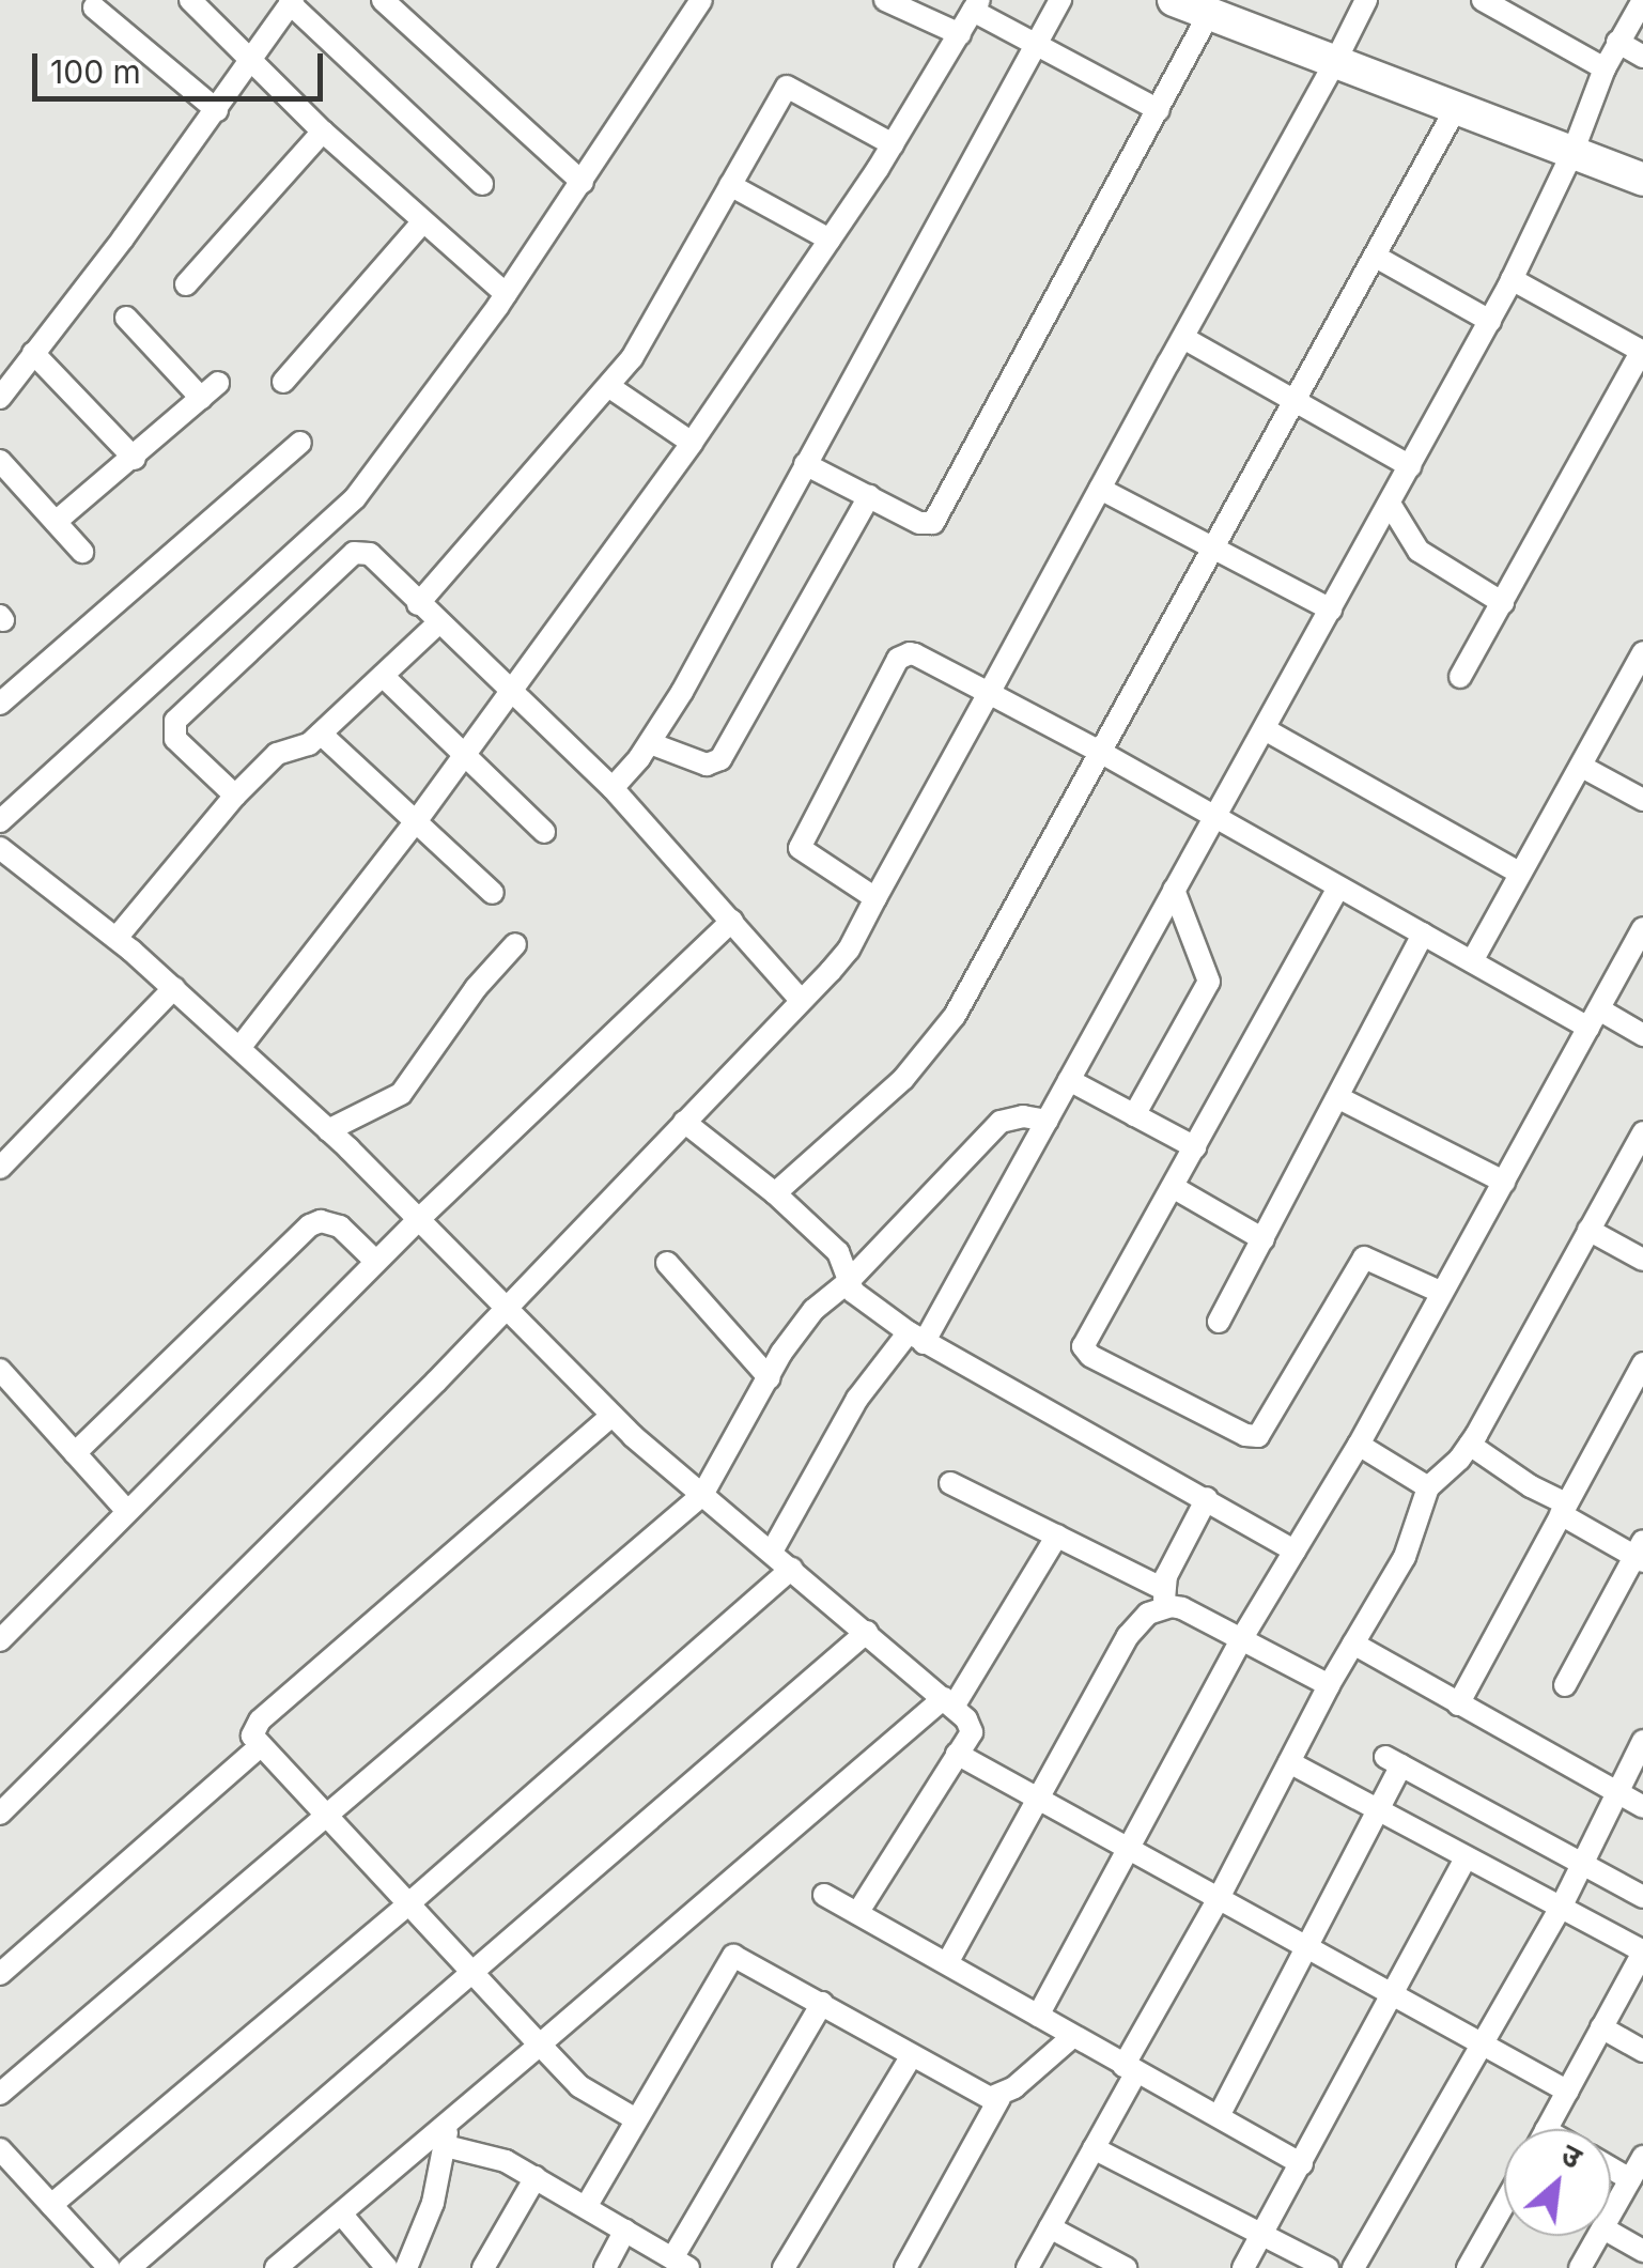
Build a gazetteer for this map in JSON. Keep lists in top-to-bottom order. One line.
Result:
{"scale_bar":"100 m","north":"top right"}
